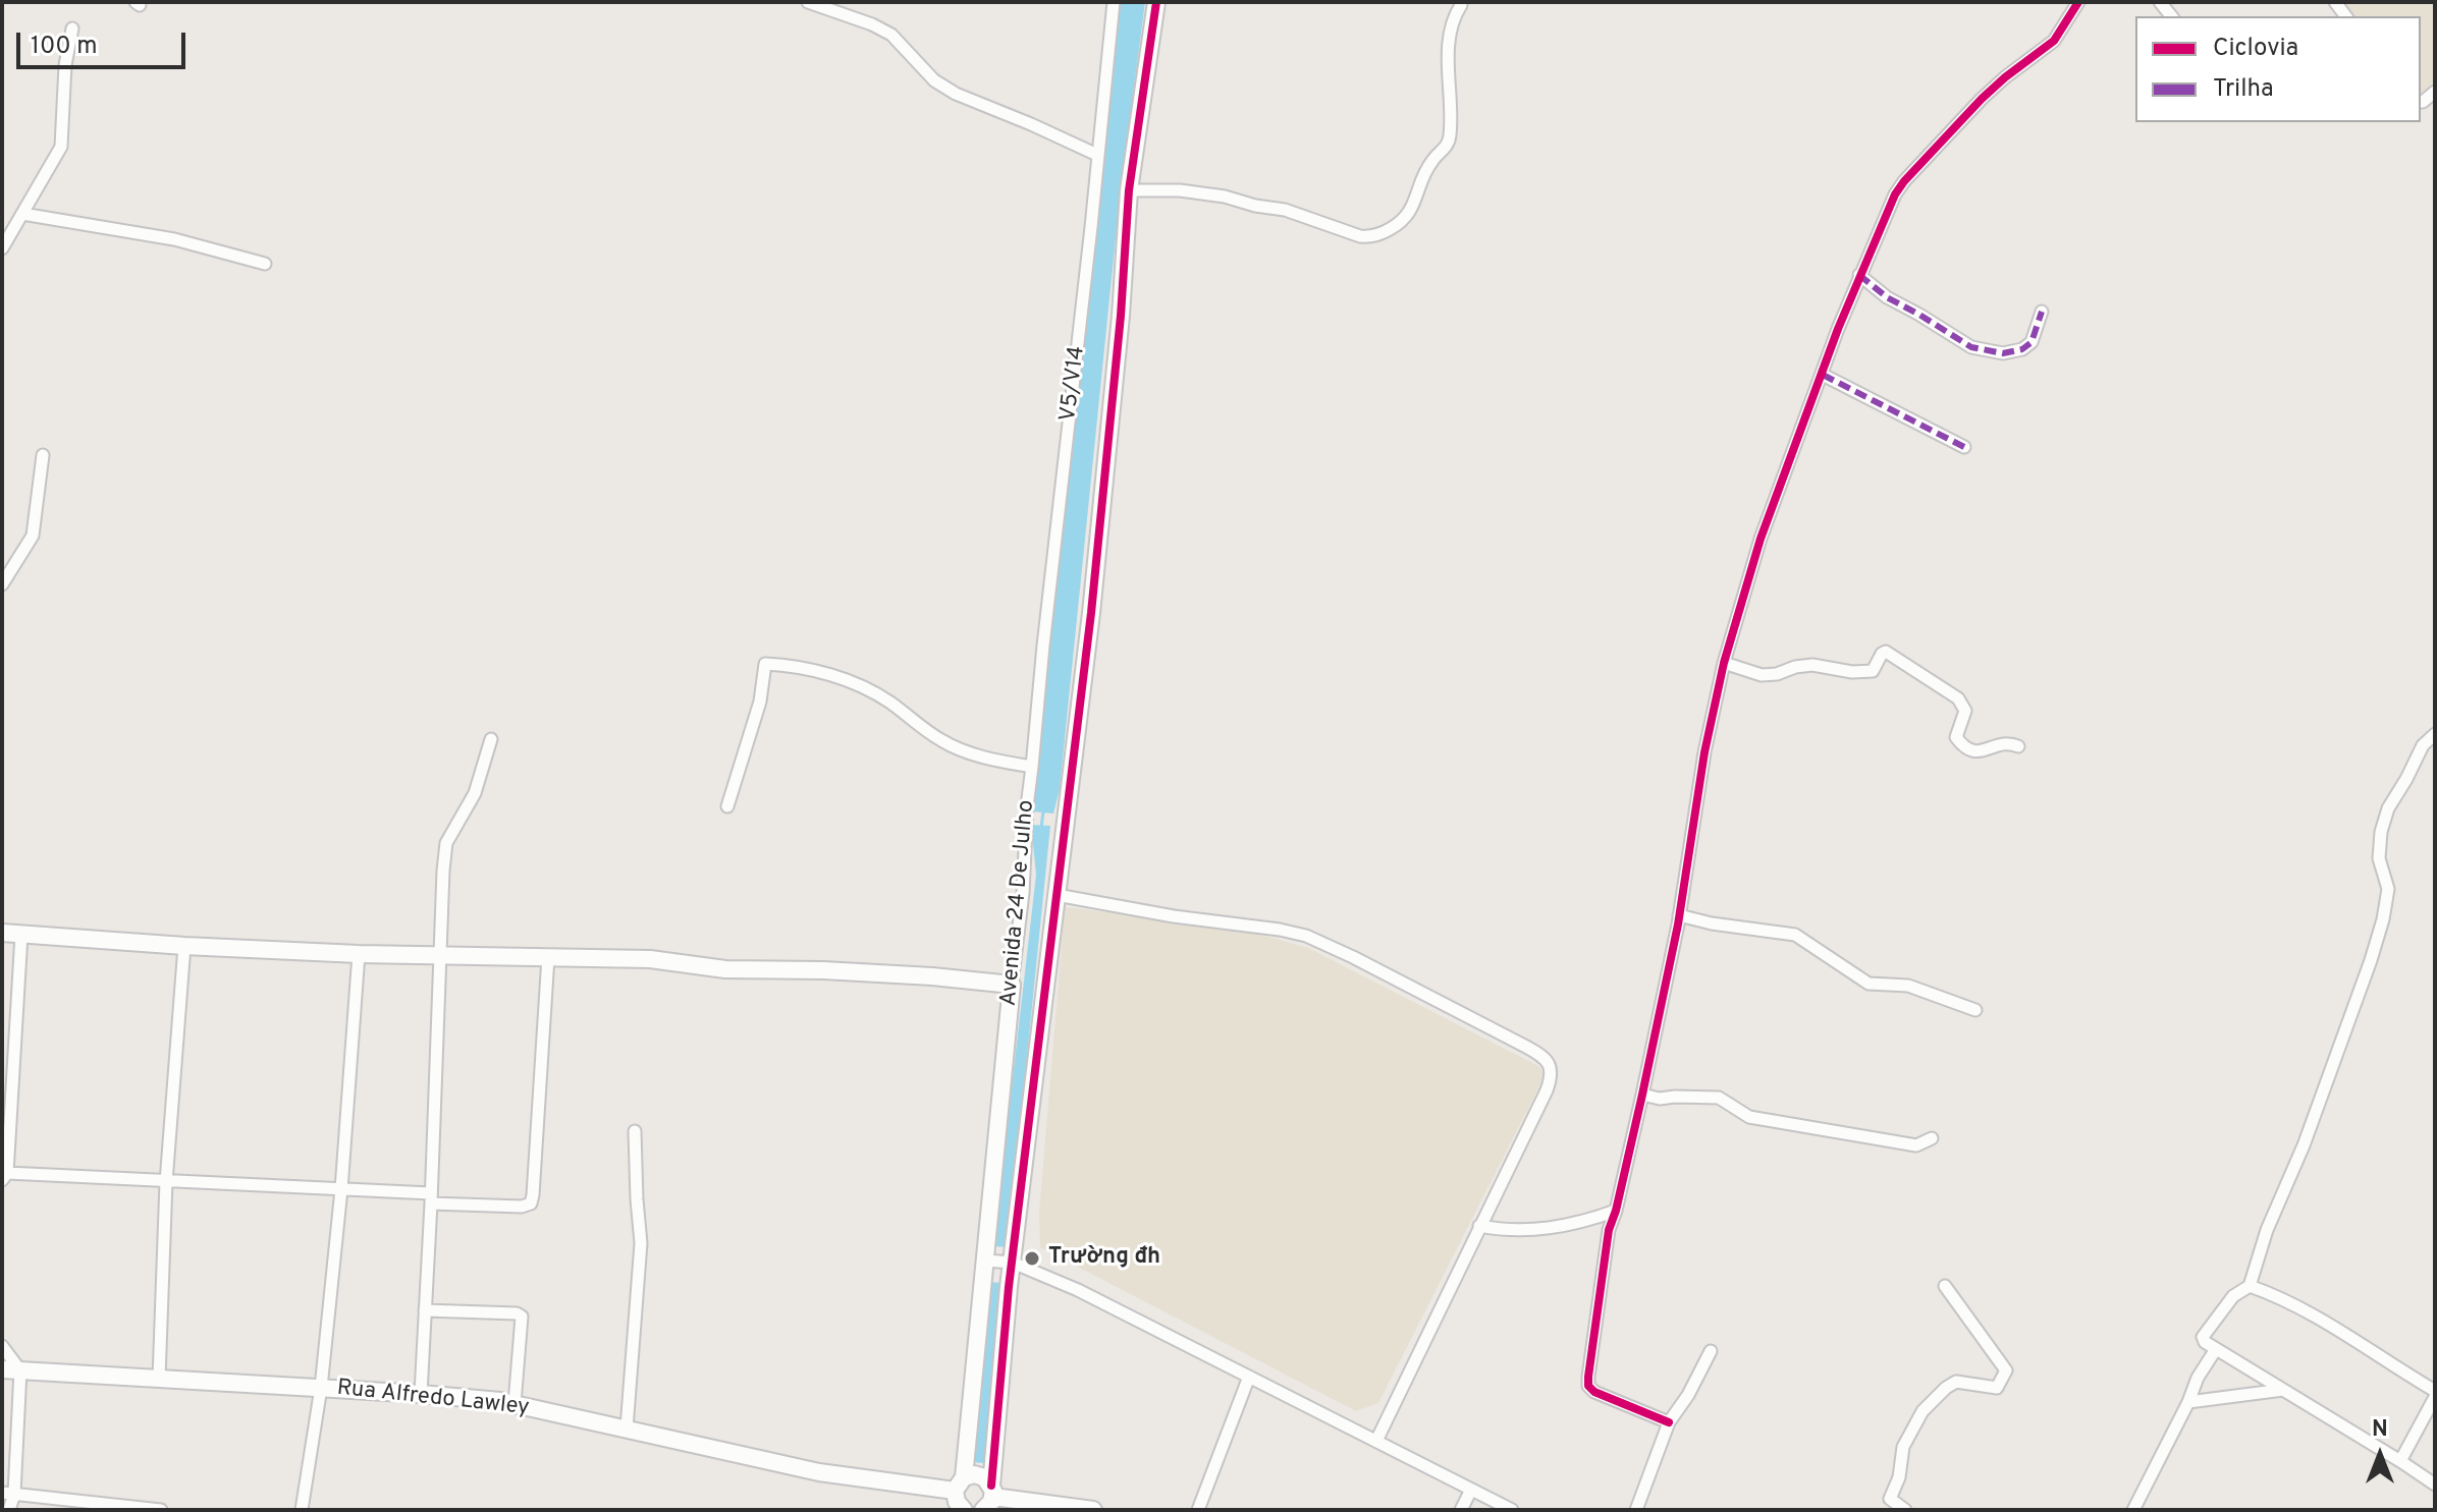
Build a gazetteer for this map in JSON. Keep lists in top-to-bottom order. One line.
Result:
{"streets":{"street":["V5/V14","Avenida 24 De Julho","Rua Alfredo Lawley"]},"crossings":[["V5/V14","Avenida 24 De Julho"],["Avenida 24 De Julho","Rua Alfredo Lawley"]],"places":["Trường đh"],"legend":["Ciclovia","Trilha"],"scale_bar":"100 m","north":"top"}
